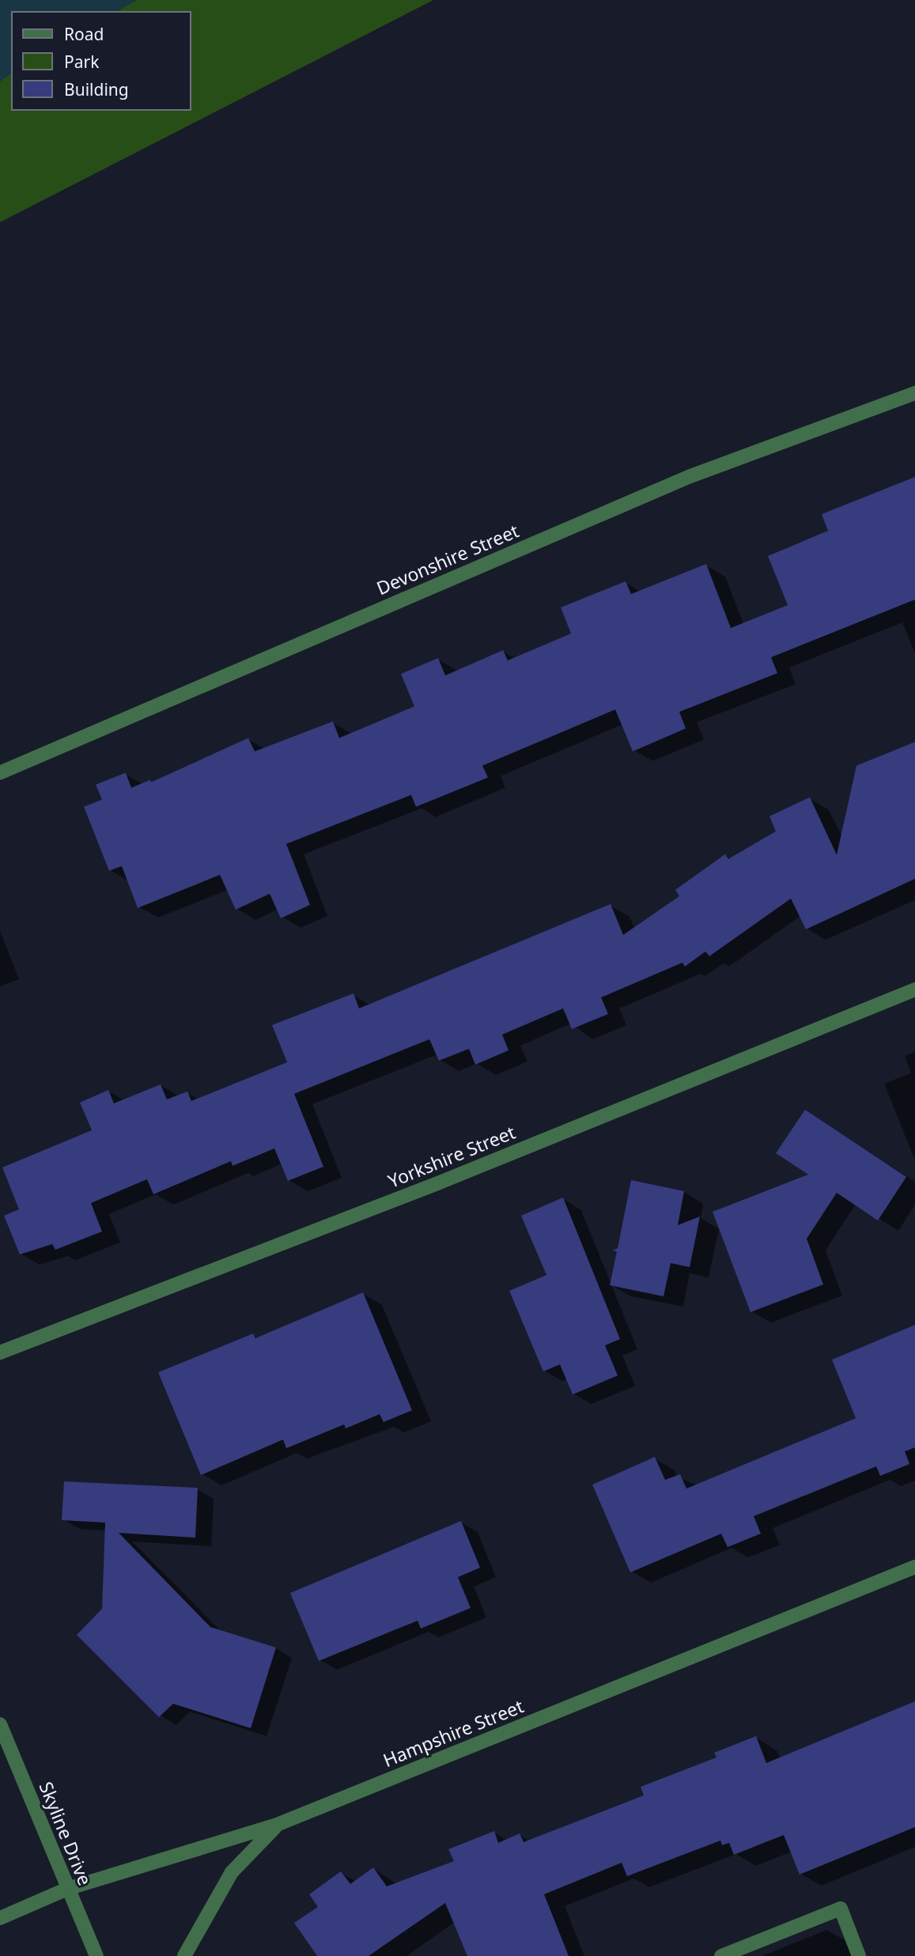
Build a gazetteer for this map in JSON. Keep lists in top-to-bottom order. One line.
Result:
{"streets":{"street":["Devonshire Street","Yorkshire Street","Hampshire Street","Skyline Drive"]},"crossings":[["Hampshire Street","Skyline Drive"]],"legend":["Road","Park","Building"]}
